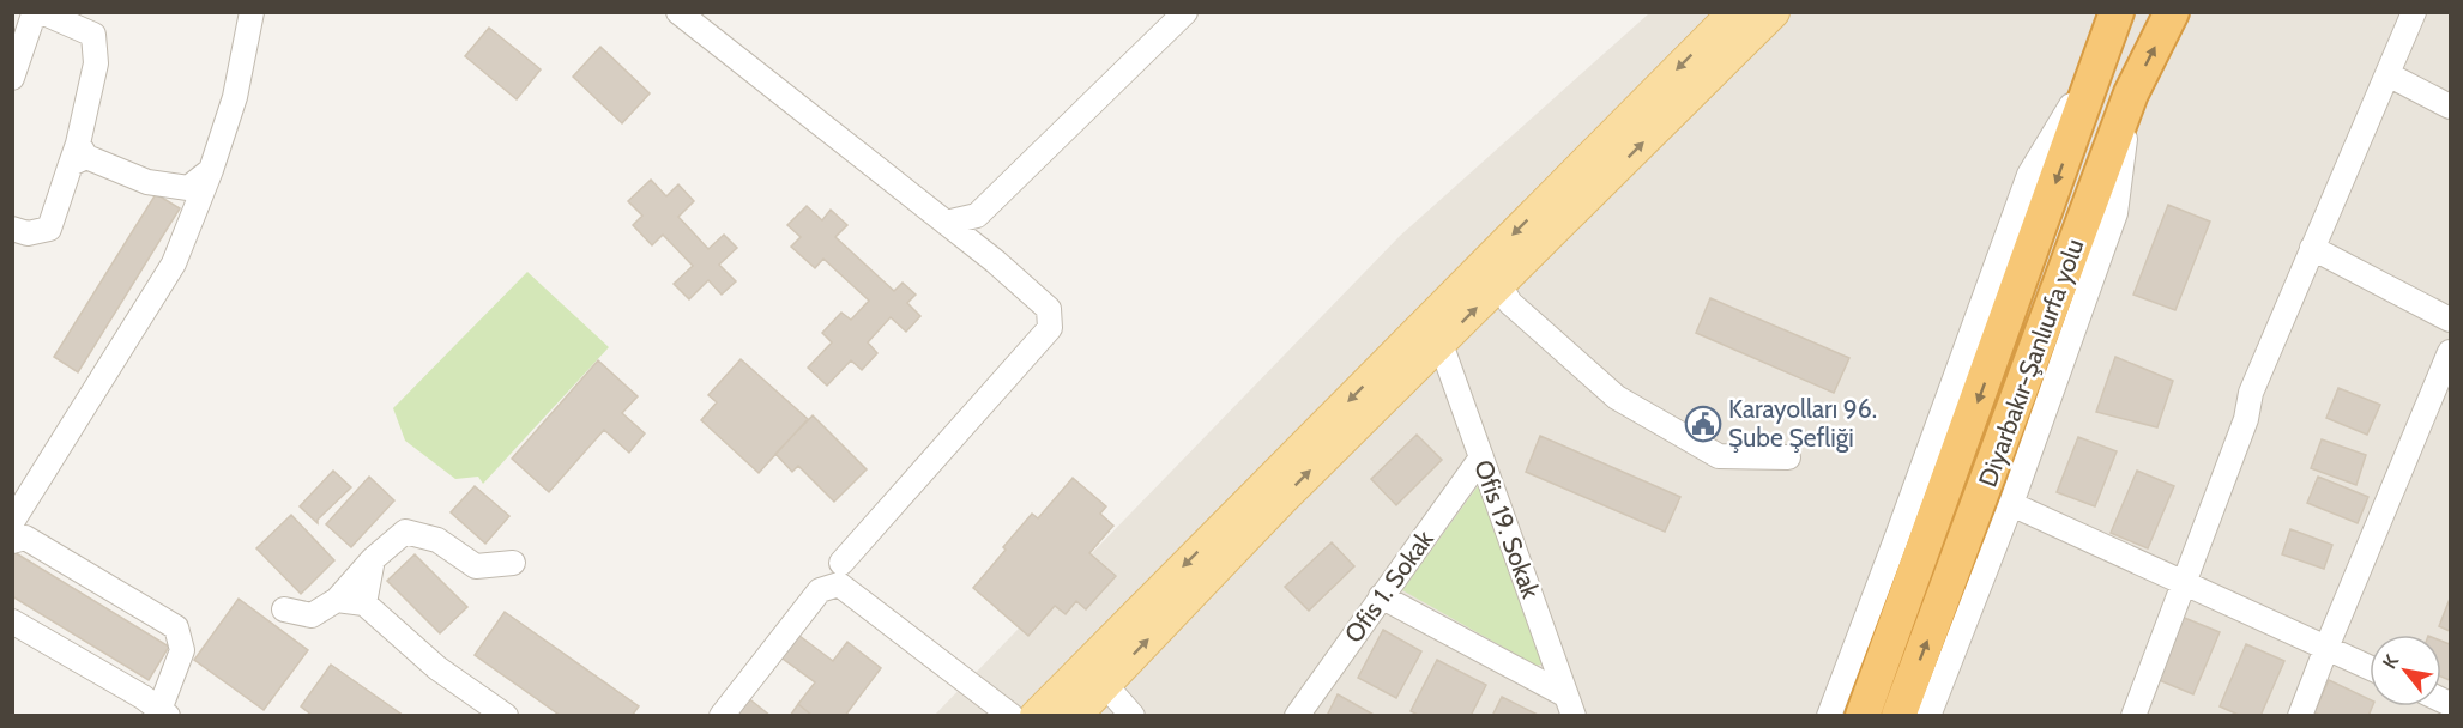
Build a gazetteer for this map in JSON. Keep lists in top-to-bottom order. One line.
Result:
{"streets":{"highway":["Diyarbakır-Şanlıurfa yolu"],"street":["Ofis 19. Sokak","Ofis 1. Sokak"]},"crossings":[["Ofis 19. Sokak","Ofis 1. Sokak"]],"places":{"public building":["Karayolları 96. Şube Şefliği"]},"north":"top left"}
